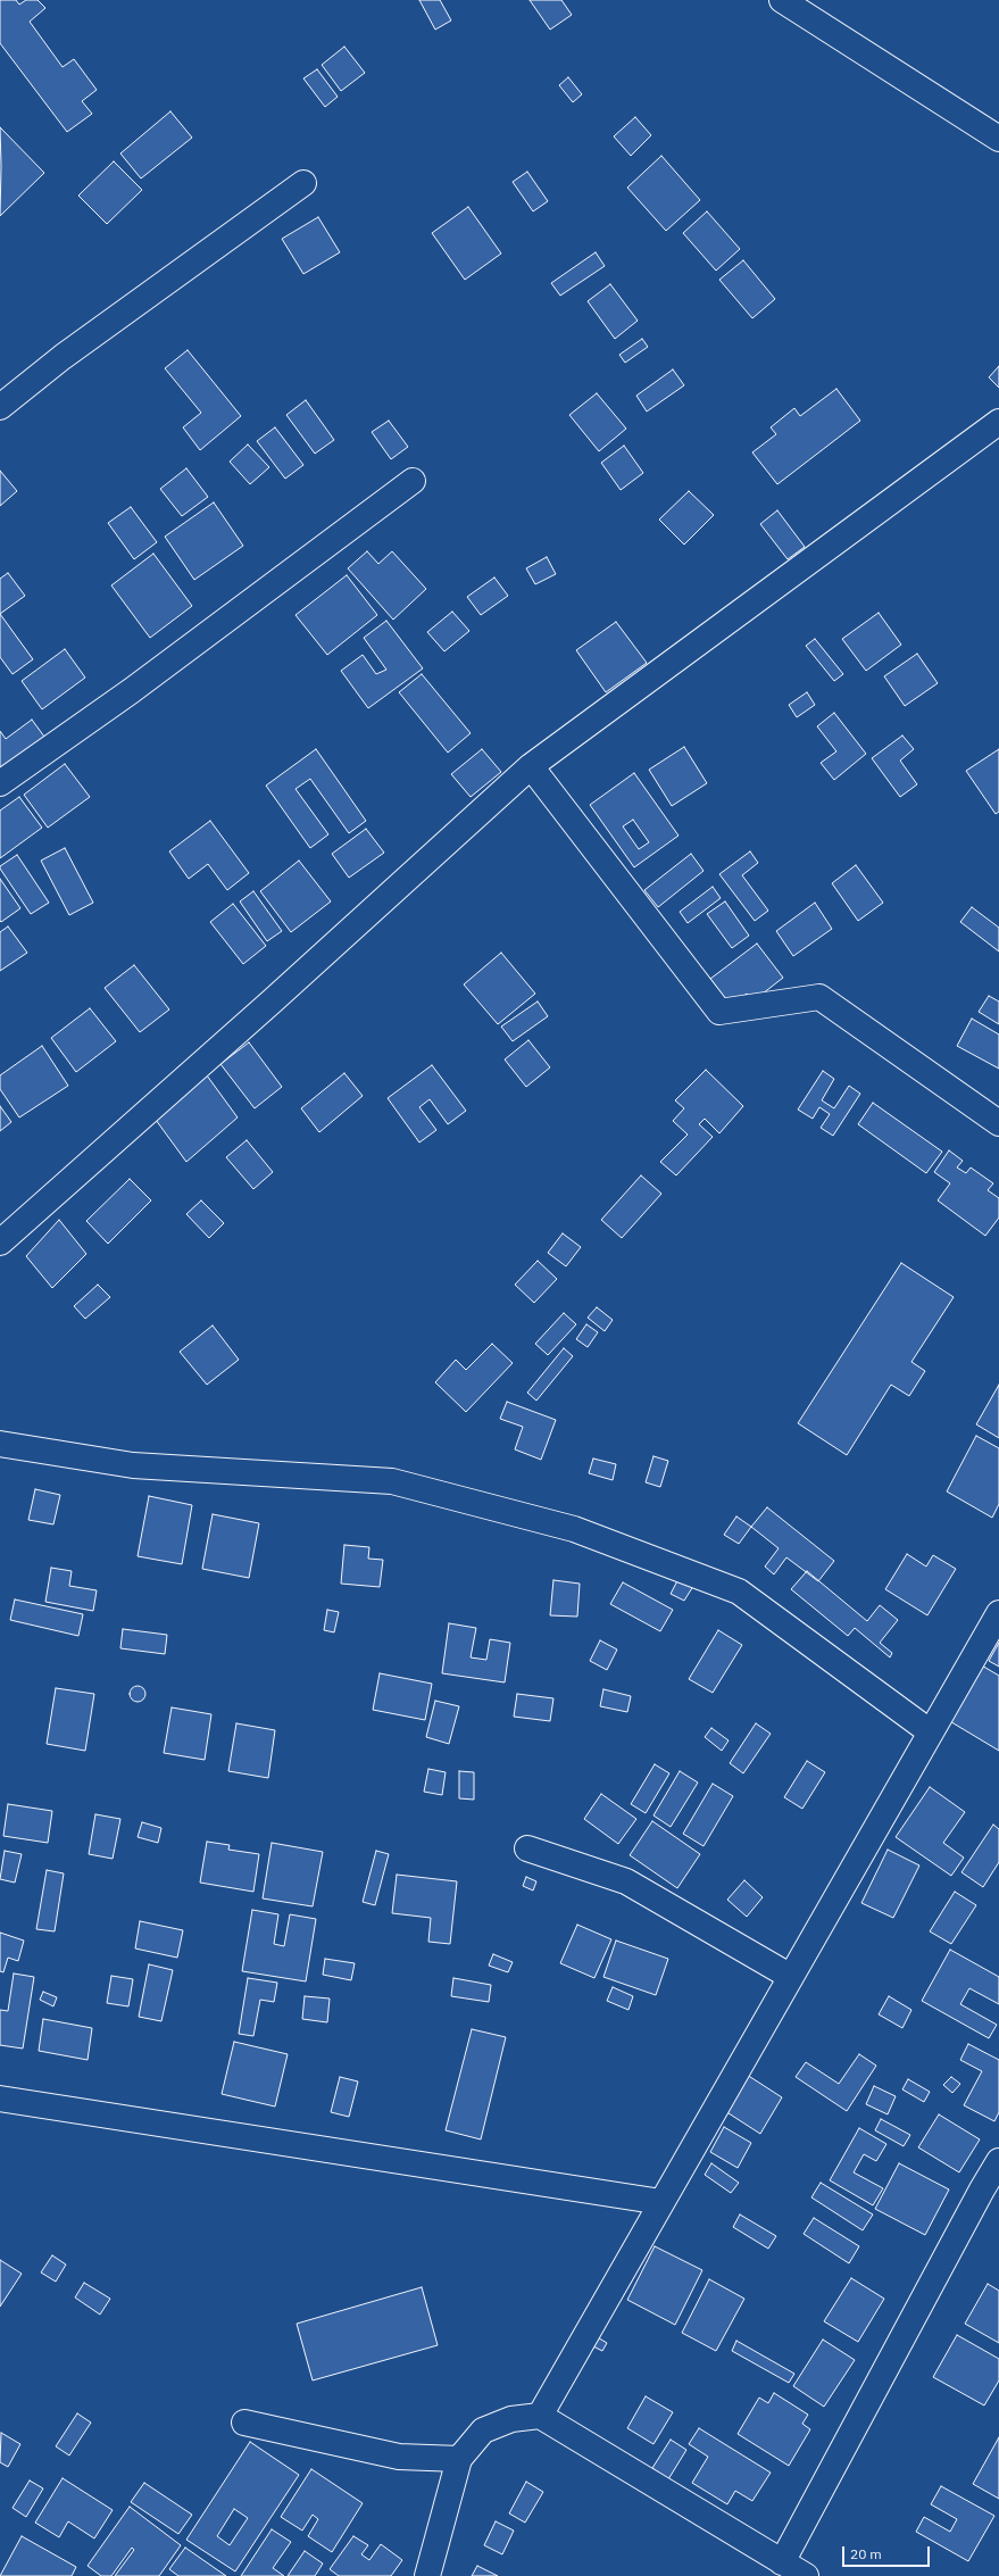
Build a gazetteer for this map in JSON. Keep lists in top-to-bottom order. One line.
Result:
{"scale_bar":"20 m"}
